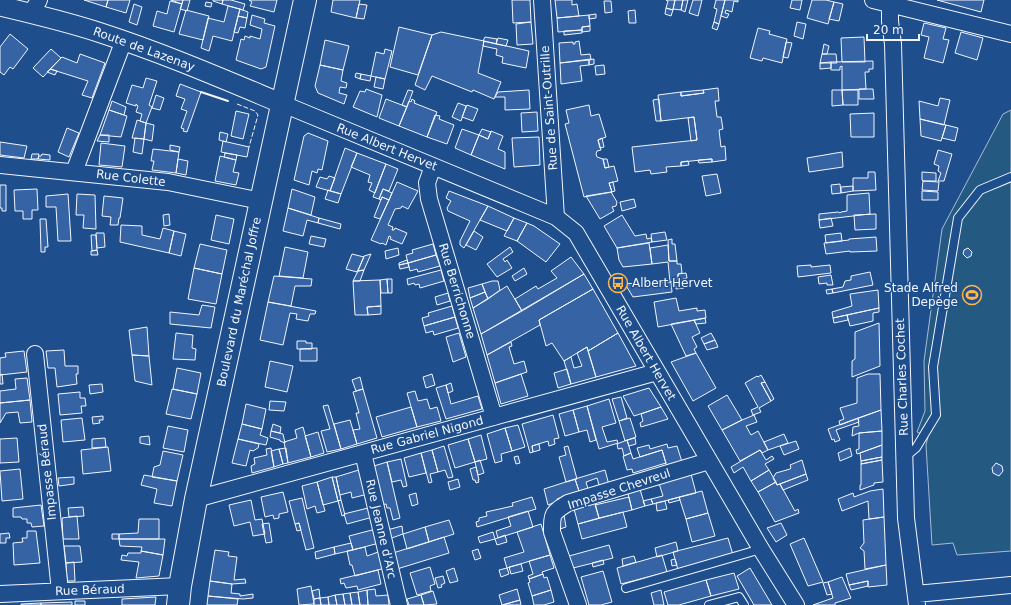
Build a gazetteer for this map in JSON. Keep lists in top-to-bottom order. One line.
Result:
{"streets":{"main road":["Boulevard du Maréchal Joffre"],"street":["Route de Lazenay","Rue de Saint-Outrille","Rue Albert Hervet","Rue Colette","Rue Berrichonne","Rue Charles Cochet","Rue Gabriel Nigond","Impasse Béraud","Impasse Chevreul","Rue Jeanne d'Arc","Rue Béraud"]},"crossings":[["Route de Lazenay","Rue Albert Hervet"],["Route de Lazenay","Boulevard du Maréchal Joffre"],["Rue de Saint-Outrille","Rue Albert Hervet"],["Rue Albert Hervet","Rue Berrichonne"],["Rue Albert Hervet","Boulevard du Maréchal Joffre"],["Rue Albert Hervet","Rue Gabriel Nigond"],["Rue Albert Hervet","Impasse Chevreul"],["Rue Colette","Boulevard du Maréchal Joffre"],["Rue Berrichonne","Rue Gabriel Nigond"],["Boulevard du Maréchal Joffre","Rue Gabriel Nigond"],["Boulevard du Maréchal Joffre","Rue Béraud"],["Rue Gabriel Nigond","Rue Jeanne d'Arc"],["Impasse Béraud","Rue Béraud"]],"places":{"bus stop":["Albert Hervet"],"sports":["Stade Alfred Depège"]},"scale_bar":"20 m"}
